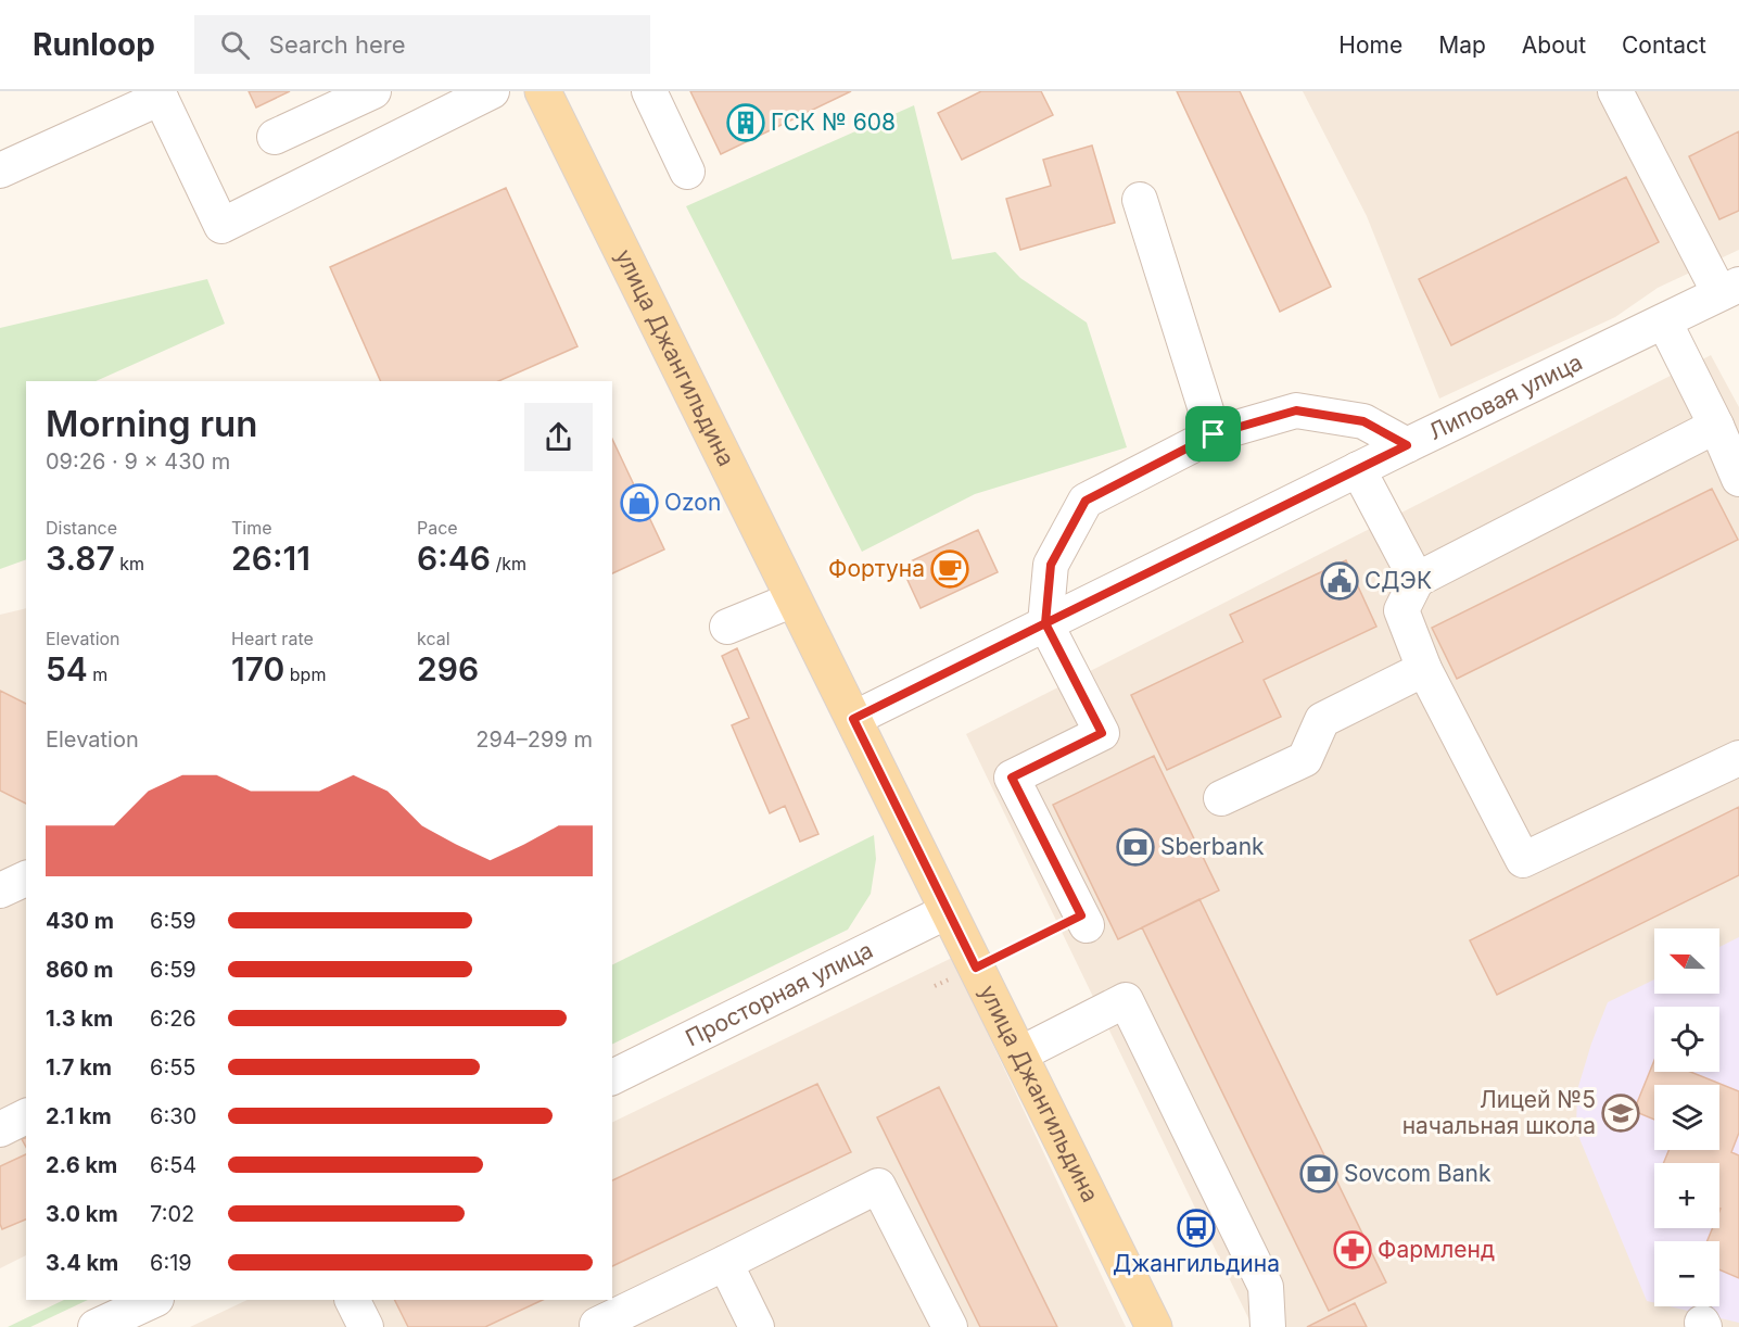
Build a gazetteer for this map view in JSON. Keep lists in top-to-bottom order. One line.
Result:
{"streets":{"main road":["улица Джангильдина"],"street":["Липовая улица","Просторная улица"]},"crossings":[["улица Джангильдина","Липовая улица"],["улица Джангильдина","Просторная улица"]],"places":{"building":["ГСК № 608"],"shop":["Ozon"],"cafe":["Фортуна"],"public building":["СДЭК"],"bank":["Sberbank","Sovcom Bank"],"school or university":["Лицей №5 начальная школа"],"bus stop":["Джангильдина"],"pharmacy":["Фармленд"]},"north":"left","page":{"header":"Runloop","search":"Search here","nav":["Home","Map","About","Contact"],"heading":["Morning run","09:26 · 9 × 430 m"],"stats":[["Distance","3.87 km"],["Time","26:11"],["Pace","6:46 /km"],["Elevation","54 m"],["Heart rate","170 bpm"],["kcal","296"]],"chart":["Elevation","294–299 m"],"list":[{"name":"430 m","note":"6:59"},{"name":"860 m","note":"6:59"},{"name":"1.3 km","note":"6:26"},{"name":"1.7 km","note":"6:55"},{"name":"2.1 km","note":"6:30"},{"name":"2.6 km","note":"6:54"},{"name":"3.0 km","note":"7:02"},{"name":"3.4 km","note":"6:19"}],"map_buttons":["+","−"]}}
